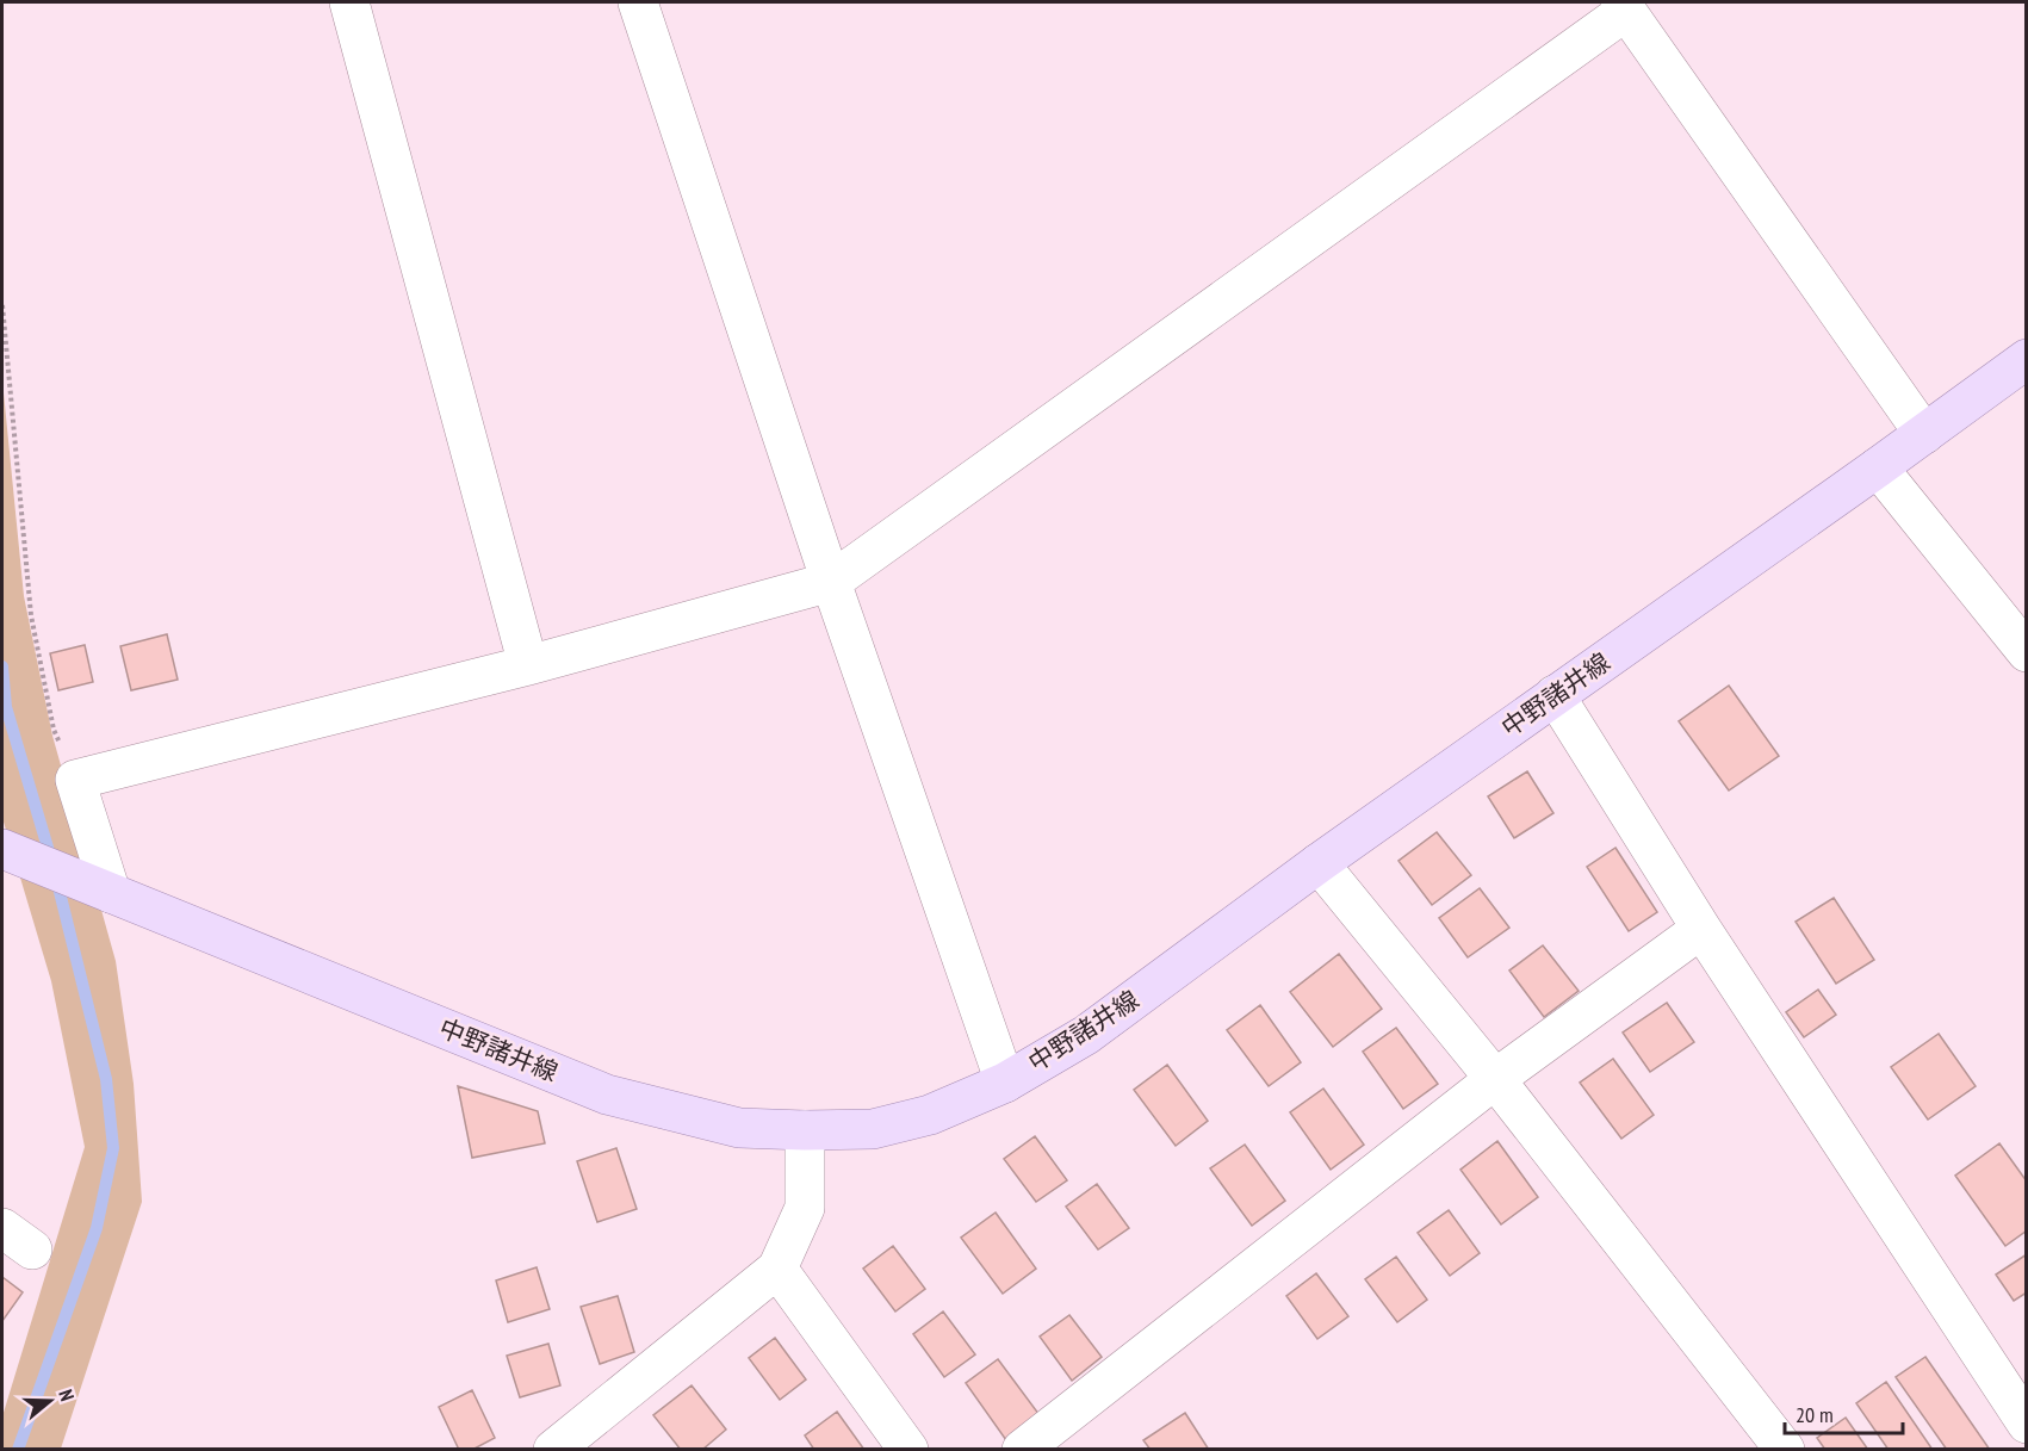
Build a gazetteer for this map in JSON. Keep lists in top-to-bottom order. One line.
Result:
{"streets":{"main road":["中野諸井線"]},"scale_bar":"20 m","north":"right"}
